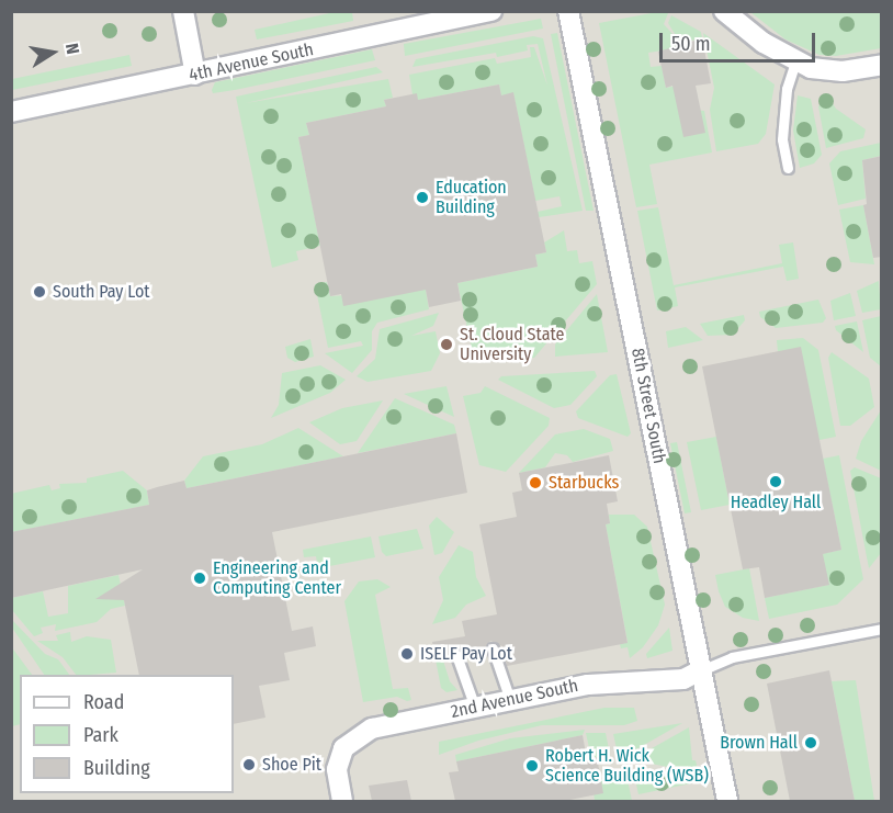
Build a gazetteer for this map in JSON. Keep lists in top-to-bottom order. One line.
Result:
{"streets":{"street":["4th Avenue South","8th Street South","2nd Avenue South"]},"crossings":[["8th Street South","2nd Avenue South"]],"places":["Education Building","South Pay Lot","St. Cloud State University","Headley Hall","Starbucks","Engineering and Computing Center","ISELF Pay Lot","Brown Hall","Shoe Pit","Robert H. Wick Science Building (WSB)"],"legend":["Road","Park","Building"],"scale_bar":"50 m","north":"right"}
